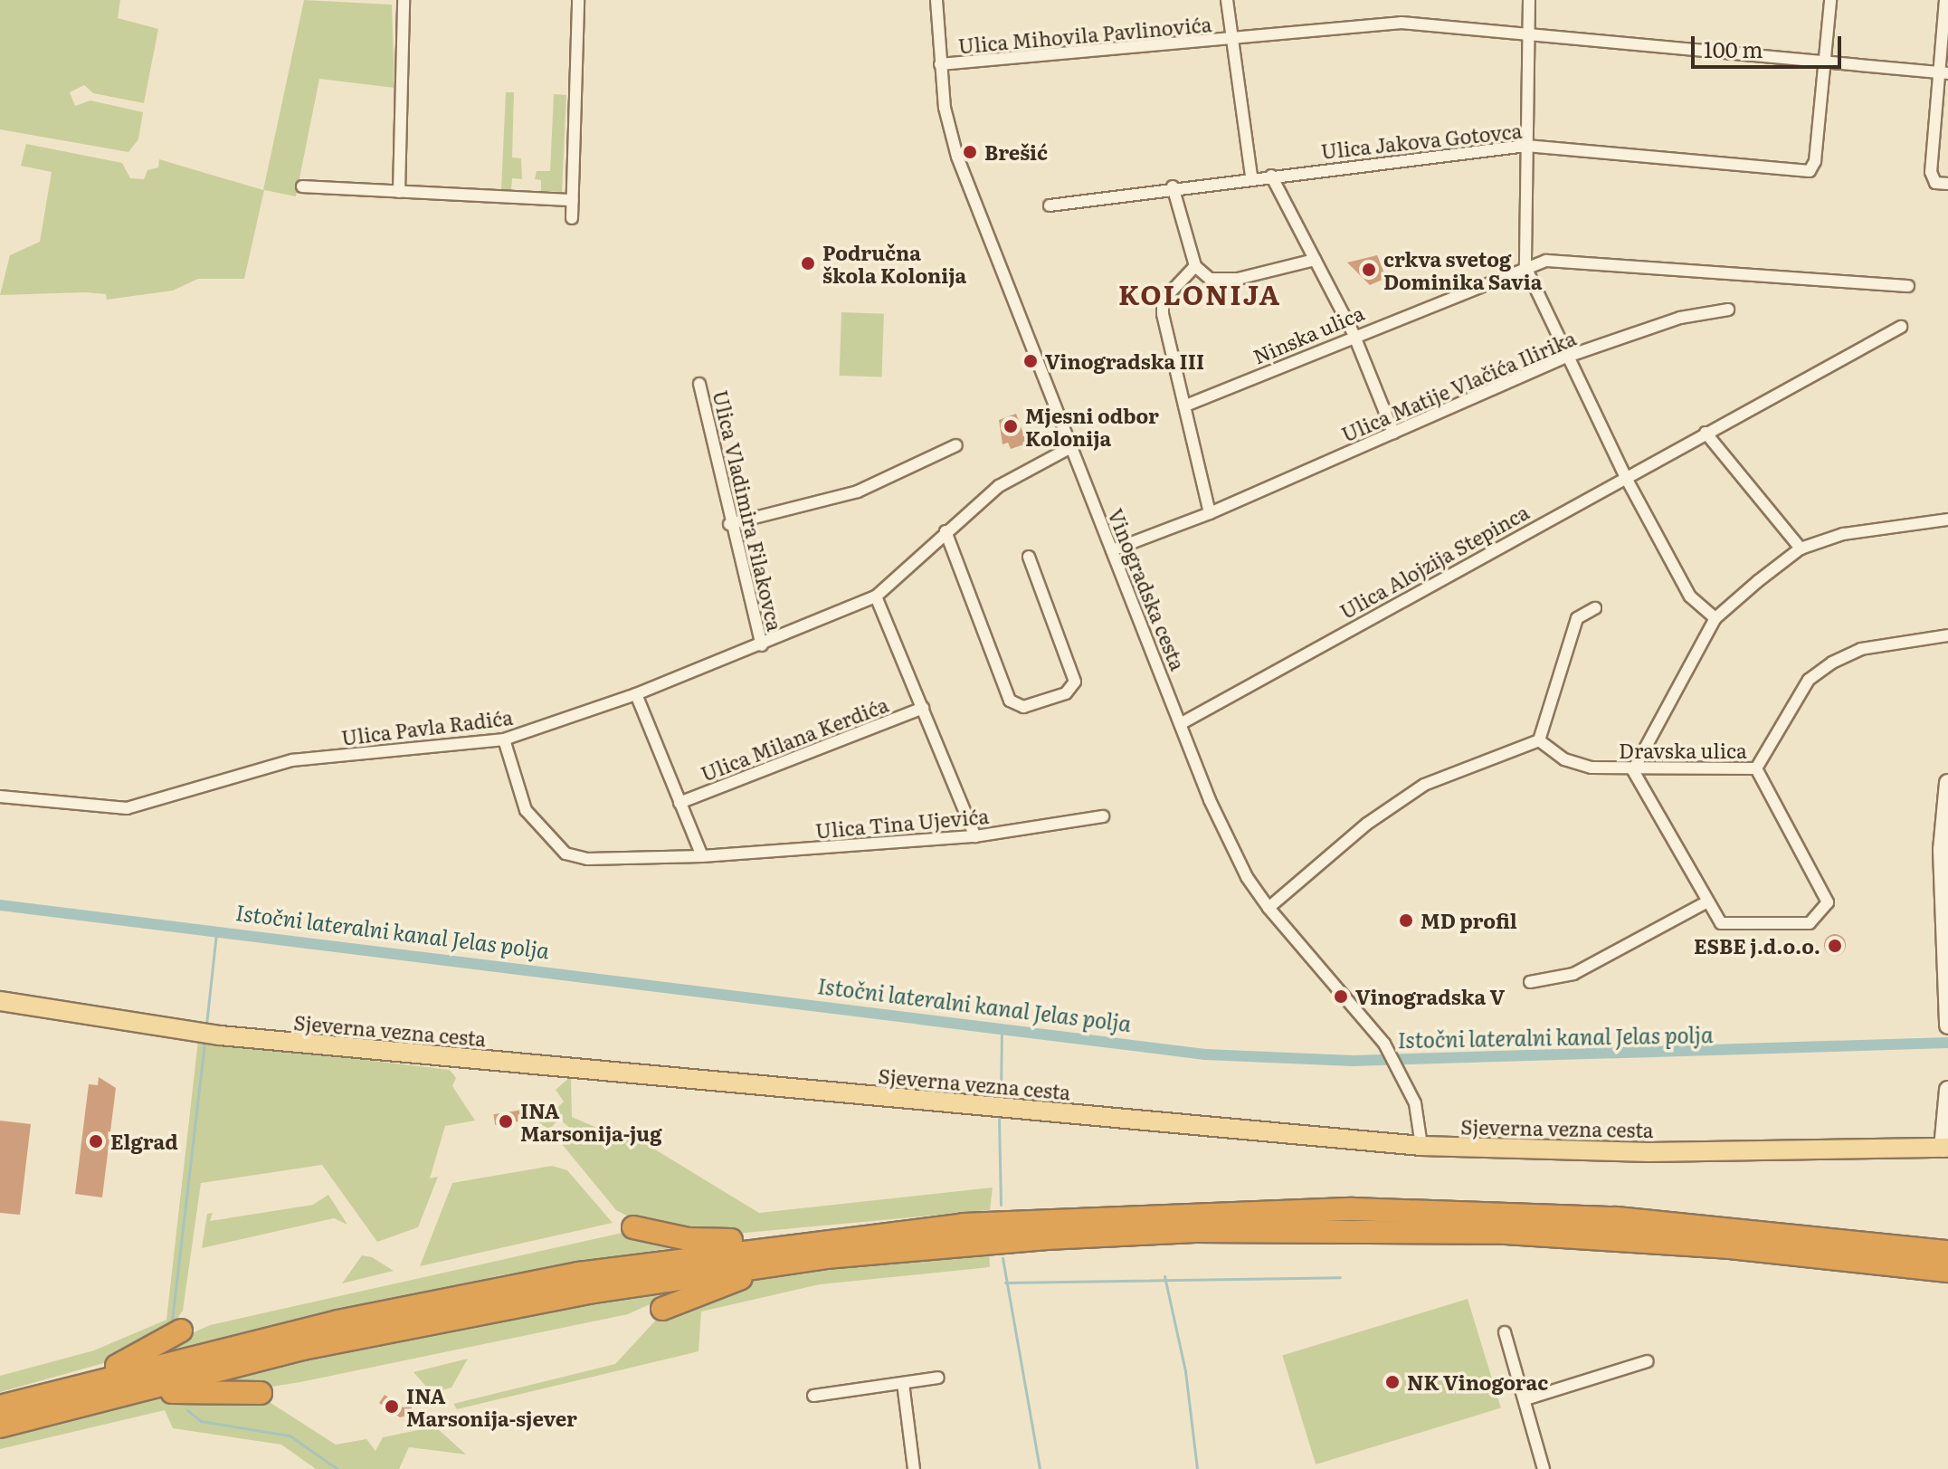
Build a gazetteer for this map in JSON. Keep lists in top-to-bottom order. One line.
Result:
{"streets":{"main road":["Sjeverna vezna cesta"],"street":["Ulica Mihovila Pavlinovića","Ulica Jakova Gotovca","Ninska ulica","Ulica Matije Vlačića Ilirika","Ulica Vladimira Filakovca","Ulica Alojzija Stepinca","Vinogradska cesta","Ulica Pavla Radića","Ulica Milana Kerdića","Dravska ulica","Ulica Tina Ujevića"]},"crossings":[["Ulica Mihovila Pavlinovića","Ulica Jakova Gotovca"],["Ulica Mihovila Pavlinovića","Vinogradska cesta"],["Ulica Matije Vlačića Ilirika","Vinogradska cesta"],["Ulica Vladimira Filakovca","Ulica Pavla Radića"],["Ulica Alojzija Stepinca","Vinogradska cesta"],["Vinogradska cesta","Ulica Pavla Radića"],["Vinogradska cesta","Sjeverna vezna cesta"],["Ulica Pavla Radića","Ulica Tina Ujevića"]],"districts":["KOLONIJA"],"water":["Istočni lateralni kanal Jelas polja"],"places":["Brešić","Područna škola Kolonija","crkva svetog Dominika Savia","Vinogradska III","Mjesni odbor Kolonija","MD profil","ESBE j.d.o.o.","Vinogradska V","INA Marsonija-jug","Elgrad","NK Vinogorac","INA Marsonija-sjever"],"scale_bar":"100 m"}
